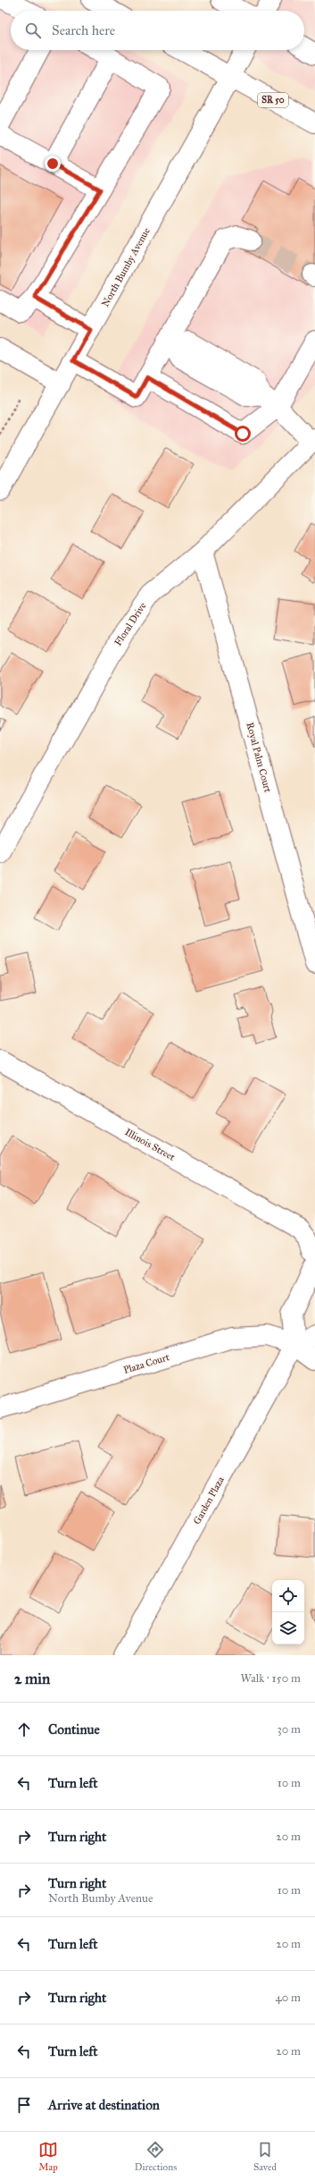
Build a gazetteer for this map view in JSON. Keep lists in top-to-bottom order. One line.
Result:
{"streets":{"main road":["SR 50","North Bumby Avenue","Floral Drive","Royal Palm Court","Illinois Street","Plaza Court","Garden Plaza"]},"crossings":[["SR 50","North Bumby Avenue"],["Floral Drive","Royal Palm Court"],["Plaza Court","Garden Plaza"]],"page":{"search":"Search here","heading":["2 min","Walk · 150 m"],"list":[["Continue","30 m"],["Turn left","10 m"],["Turn right","20 m"],["Turn right","North Bumby Avenue","10 m"],["Turn left","20 m"],["Turn right","40 m"],["Turn left","20 m"],"Arrive at destination"],"nav":["Map","Directions","Saved"]}}
